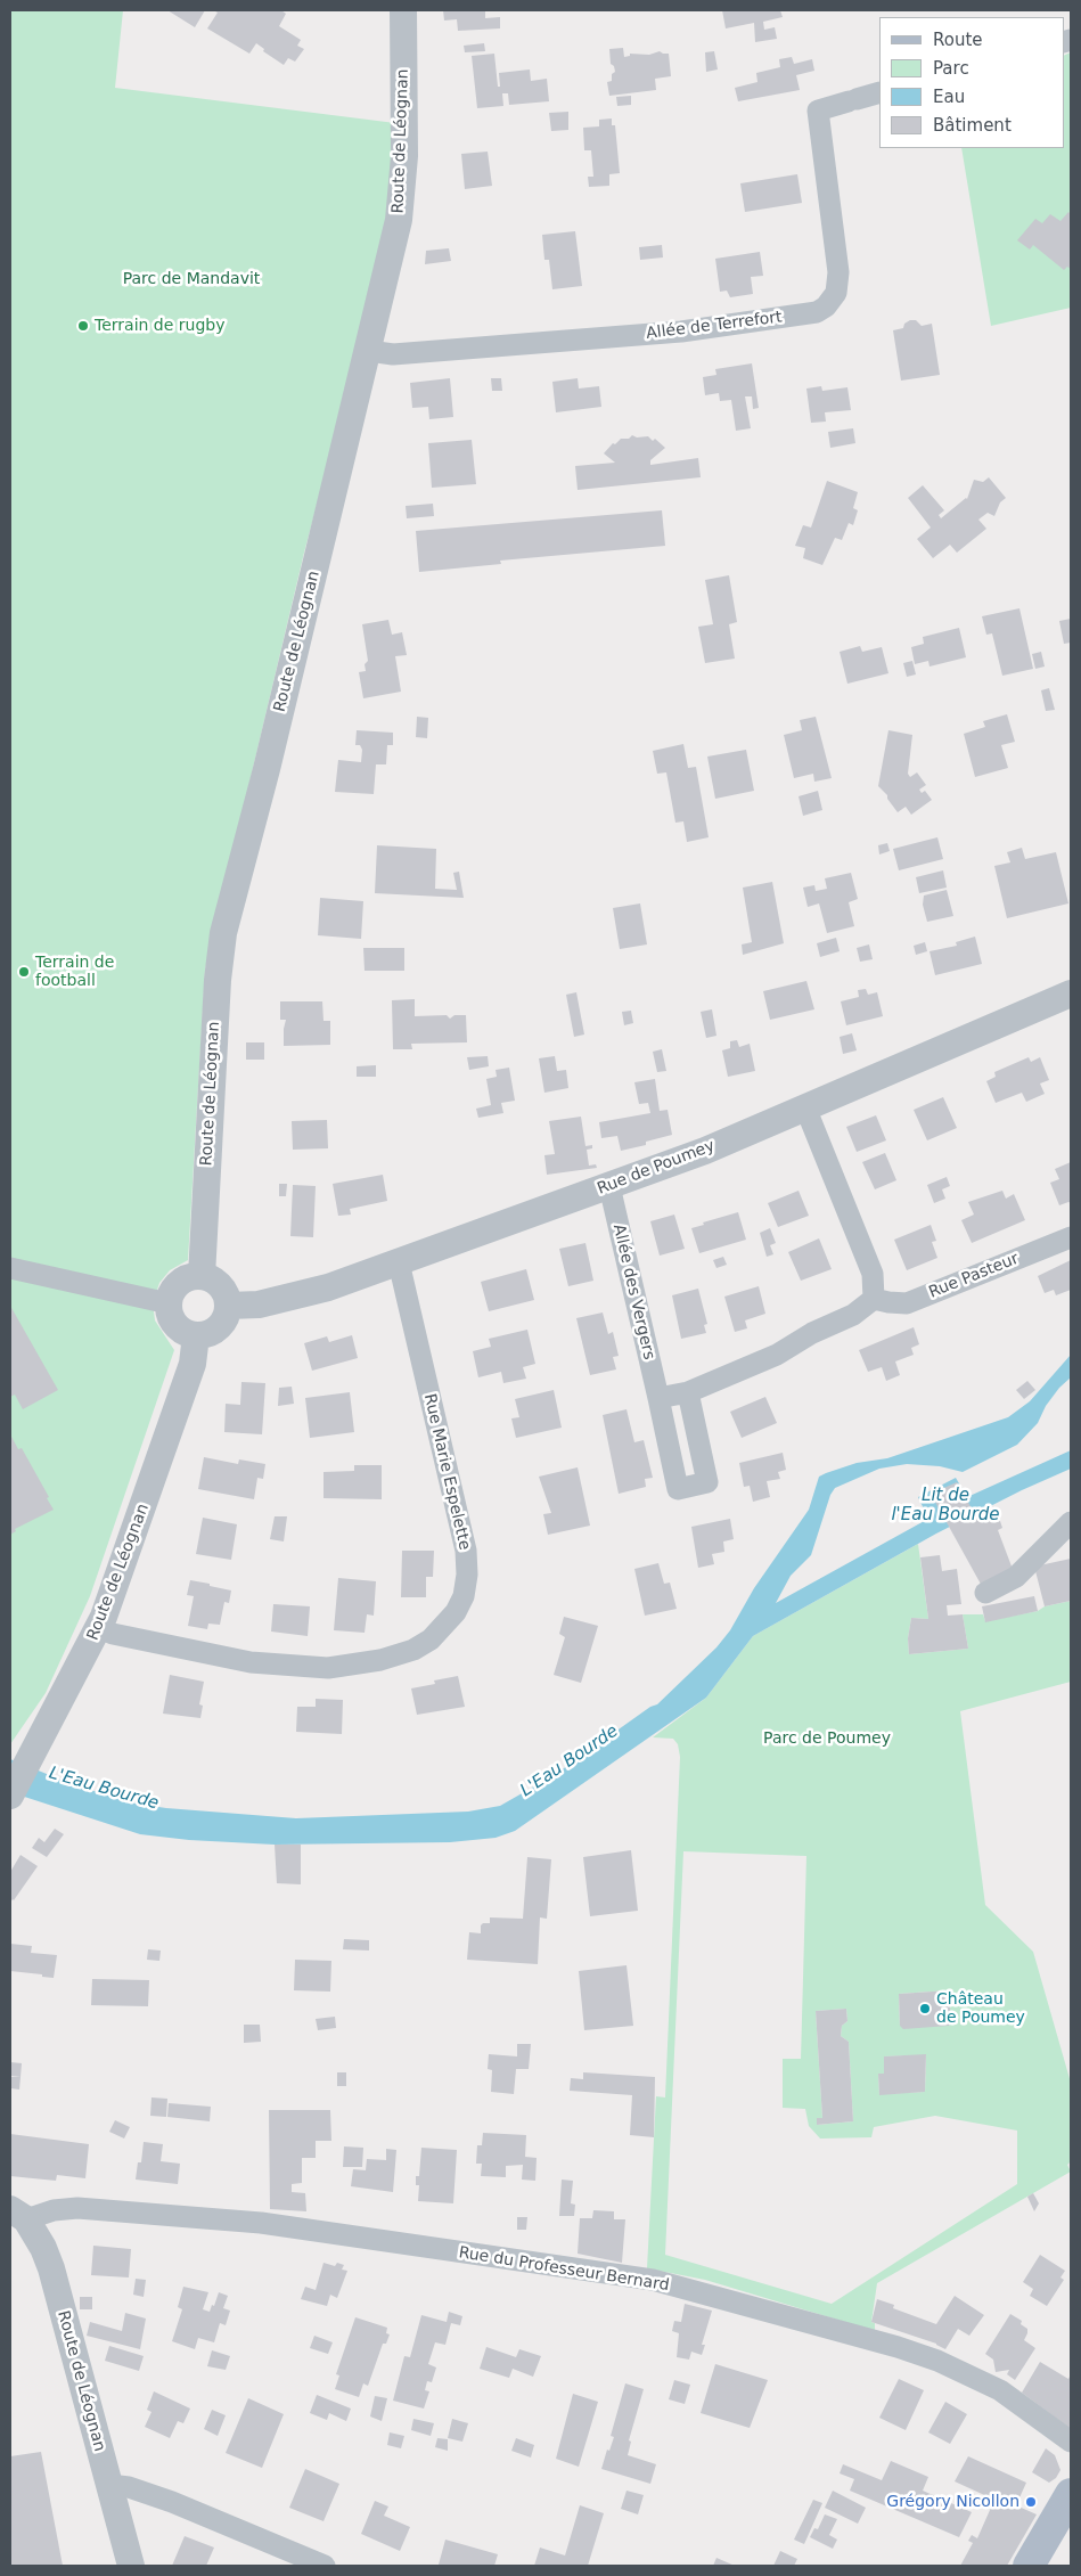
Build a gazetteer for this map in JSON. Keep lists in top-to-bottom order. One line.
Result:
{"streets":{"street":["Route de Léognan","Allée de Terrefort","Rue de Poumey","Rue Pasteur","Allée des Vergers","Rue Marie Espelette","Rue du Professeur Bernard"]},"crossings":[["Route de Léognan","Allée de Terrefort"],["Route de Léognan","Rue de Poumey"],["Route de Léognan","Rue Marie Espelette"],["Route de Léognan","Rue du Professeur Bernard"],["Rue de Poumey","Allée des Vergers"],["Rue de Poumey","Rue Marie Espelette"]],"water":["Lit de l'Eau Bourde","L'Eau Bourde"],"parks":["Parc de Mandavit","Parc de Poumey"],"places":["Terrain de rugby","Terrain de football","Château de Poumey","Grégory Nicollon"],"legend":["Route","Parc","Eau","Bâtiment"]}
